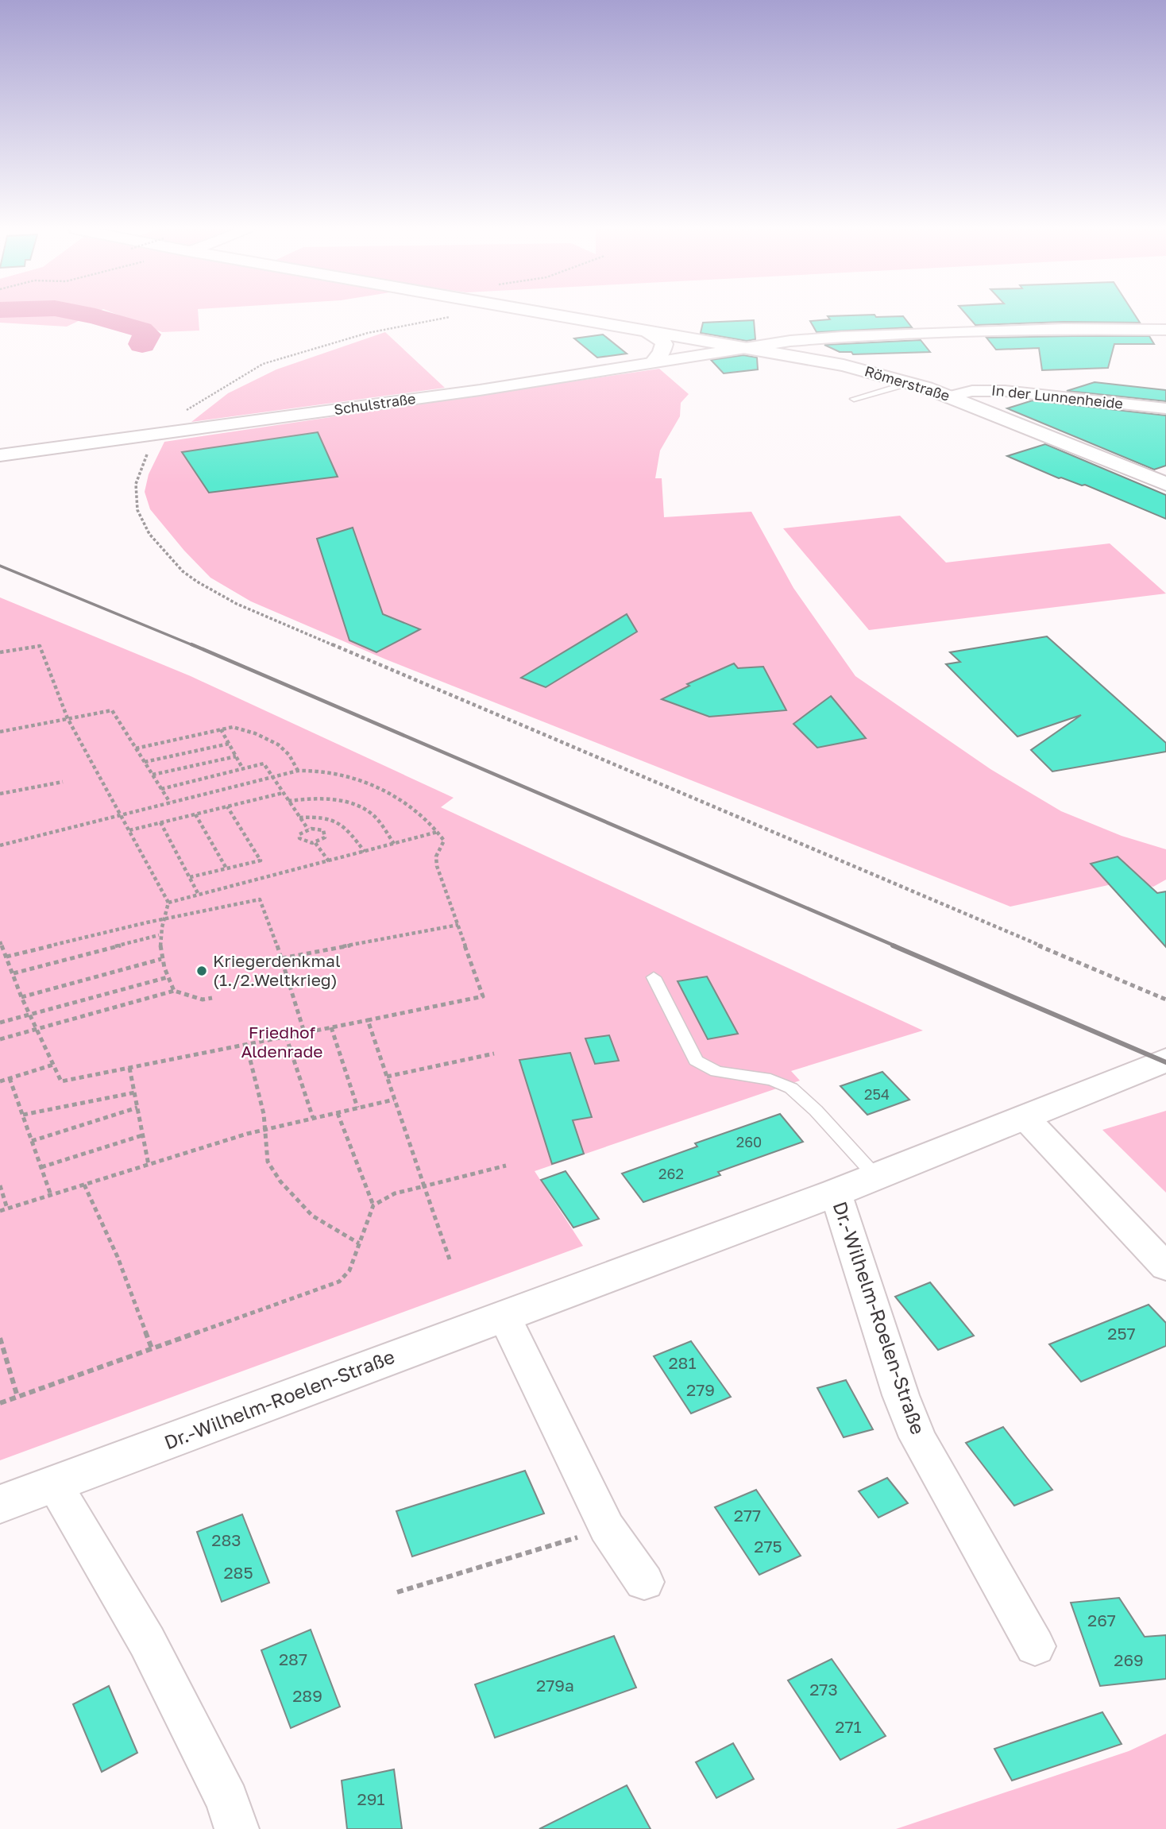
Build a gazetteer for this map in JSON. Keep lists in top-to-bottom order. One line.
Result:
{"streets":{"street":["Römerstraße","In der Lunnenheide","Schulstraße","Dr.-Wilhelm-Roelen-Straße"]},"crossings":[["Römerstraße","In der Lunnenheide"],["Römerstraße","Schulstraße"]],"parks":["Friedhof Aldenrade"],"places":["Kriegerdenkmal (1./2.Weltkrieg)"],"house_numbers":["254","260","262","257","281","279","277","283","275","285","267","287","269","279a","273","289","271","291"]}
